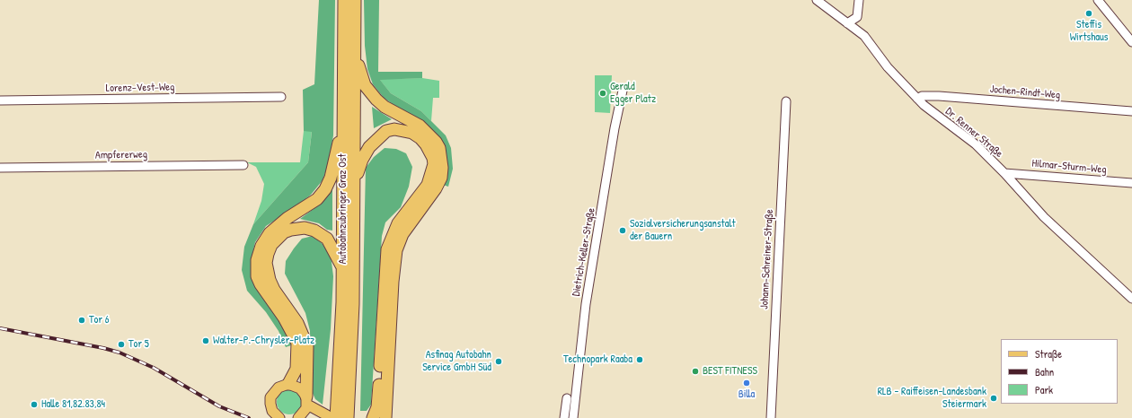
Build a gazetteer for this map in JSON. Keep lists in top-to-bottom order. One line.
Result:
{"streets":{"highway":["Autobahnzubringer Graz Ost"],"street":["Lorenz-Vest-Weg","Jochen-Rindt-Weg","Dr. Renner Straße","Ampfererweg","Hilmar-Sturm-Weg","Dietrich-Keller-Straße","Johann-Schreiner-Straße"]},"crossings":[["Jochen-Rindt-Weg","Dr. Renner Straße"],["Dr. Renner Straße","Hilmar-Sturm-Weg"]],"places":["Steffis Wirtshaus","Gerald Egger Platz","Sozialversicherungsanstalt der Bauern","Tor 6","Walter-P.-Chrysler-Platz","Tor 5","Technopark Raaba","Asfinag Autobahn Service GmbH Süd","BEST FITNESS","Billa","RLB - Raiffeisen-Landesbank Steiermark","Halle 81,82.83,84"],"legend":["Straße","Bahn","Park"]}
